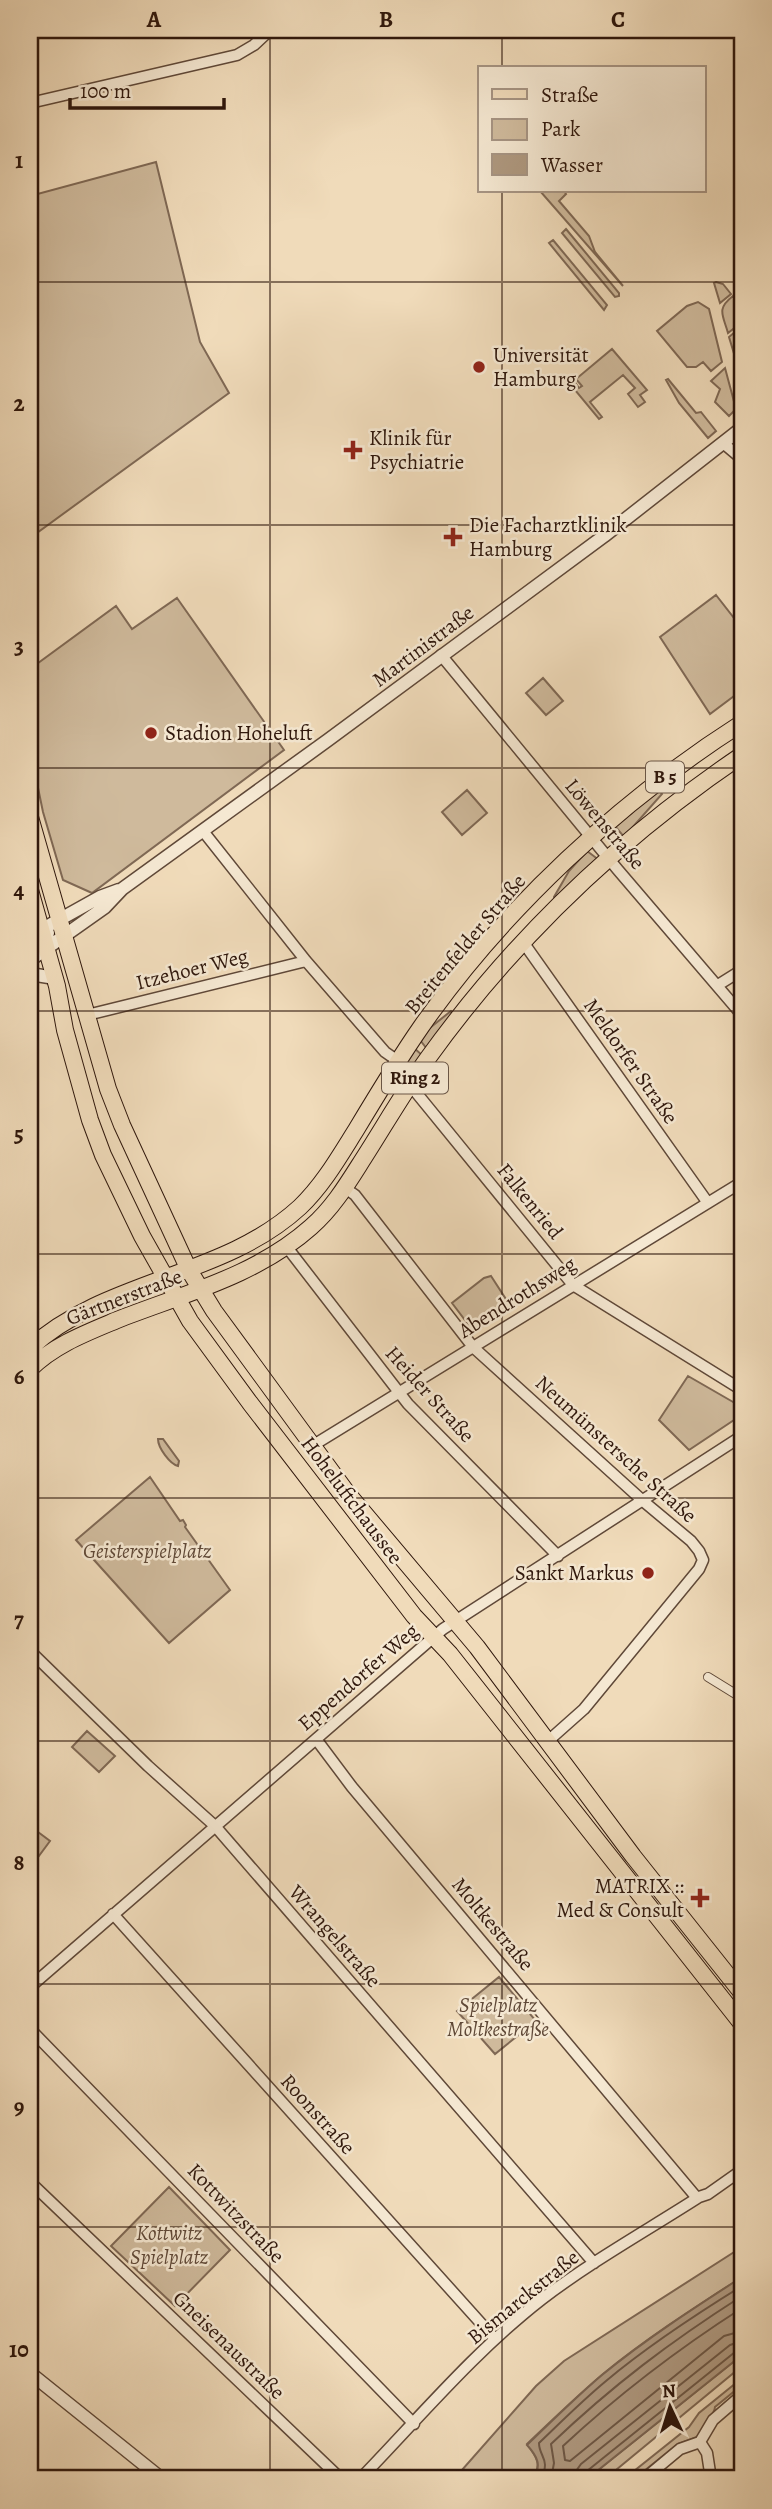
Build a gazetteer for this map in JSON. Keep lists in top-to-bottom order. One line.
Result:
{"streets":{"main road":["B 5","Breitenfelder Straße","Ring 2","Gärtnerstraße","Hoheluftchaussee"],"street":["Martinistraße","Löwenstraße","Itzehoer Weg","Meldorfer Straße","Falkenried","Abendrothsweg","Heider Straße","Neumünstersche Straße","Eppendorfer Weg","Moltkestraße","Wrangelstraße","Roonstraße","Kottwitzstraße","Bismarckstraße","Gneisenaustraße"]},"crossings":[["Martinistraße","Löwenstraße"],["Martinistraße","Hoheluftchaussee"],["Löwenstraße","Breitenfelder Straße"],["Breitenfelder Straße","Meldorfer Straße"],["Breitenfelder Straße","Falkenried"],["Breitenfelder Straße","Gärtnerstraße"],["Breitenfelder Straße","Heider Straße"],["Breitenfelder Straße","Neumünstersche Straße"],["Breitenfelder Straße","Hoheluftchaussee"],["Itzehoer Weg","Hoheluftchaussee"],["Meldorfer Straße","Abendrothsweg"],["Falkenried","Abendrothsweg"],["Gärtnerstraße","Hoheluftchaussee"],["Abendrothsweg","Heider Straße"],["Abendrothsweg","Neumünstersche Straße"],["Abendrothsweg","Hoheluftchaussee"],["Heider Straße","Eppendorfer Weg"],["Neumünstersche Straße","Hoheluftchaussee"],["Neumünstersche Straße","Eppendorfer Weg"],["Hoheluftchaussee","Eppendorfer Weg"],["Eppendorfer Weg","Moltkestraße"],["Eppendorfer Weg","Wrangelstraße"],["Eppendorfer Weg","Roonstraße"],["Moltkestraße","Bismarckstraße"],["Wrangelstraße","Bismarckstraße"],["Roonstraße","Bismarckstraße"],["Kottwitzstraße","Bismarckstraße"]],"parks":["Geisterspielplatz","Spielplatz Moltkestraße","Kottwitz Spielplatz"],"places":{"other":["Universität Hamburg","Stadion Hoheluft","Sankt Markus"],"health":["Klinik für Psychiatrie","Die Facharztklinik Hamburg","MATRIX :: Med & Consult"]},"legend":["Straße","Park","Wasser"],"scale_bar":"100 m","north":"top","grid":{"columns":["A","B","C"],"rows":["1","2","3","4","5","6","7","8","9","10"]}}
